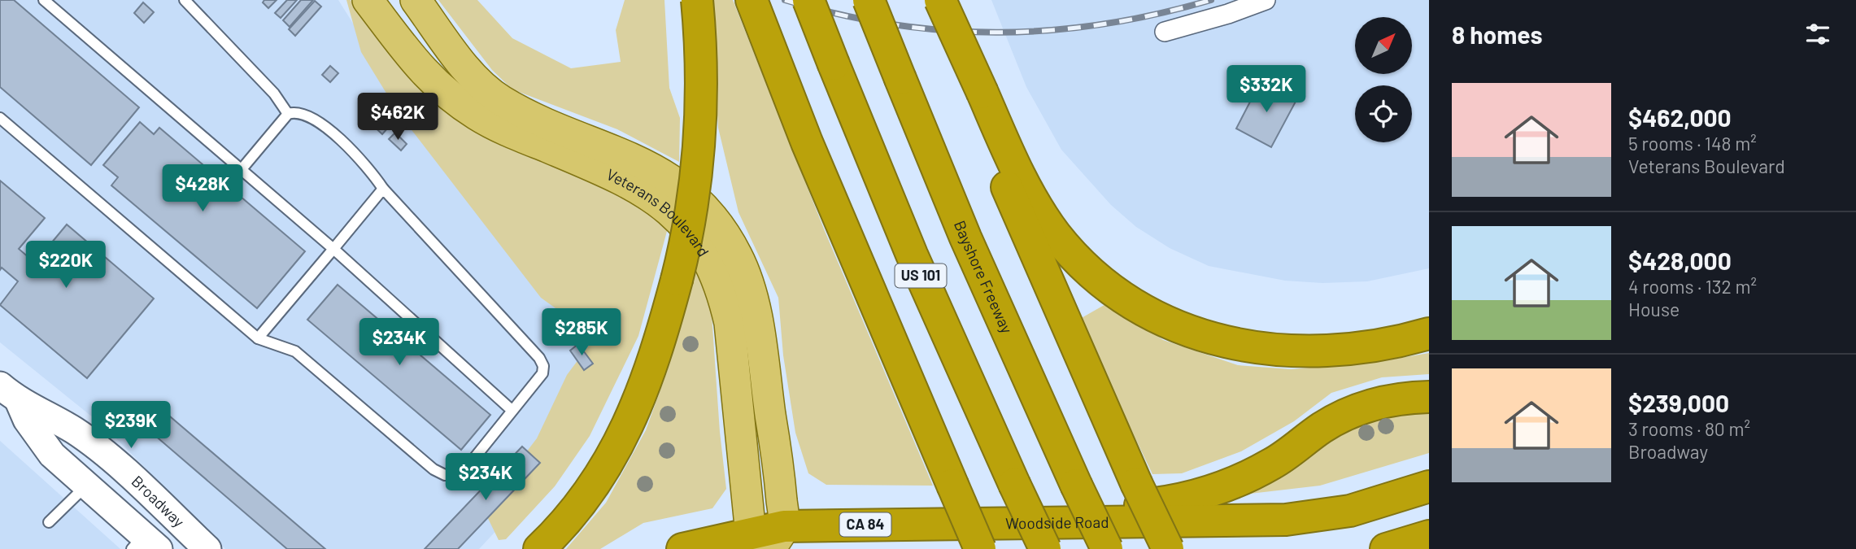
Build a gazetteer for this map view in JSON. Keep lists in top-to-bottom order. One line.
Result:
{"streets":{"highway":["US 101","Bayshore Freeway","Woodside Road","CA 84"],"main road":["Veterans Boulevard"],"street":["Broadway"]},"crossings":[["Veterans Boulevard","Woodside Road"]],"north":"top right","page":{"heading":"8 homes","price":["$332K","$462K","$428K","$220K","$285K","$234K","$239K","$234K"],"list":[{"name":"$462,000","note":"5 rooms · 148 m² · Veterans Boulevard"},{"name":"$428,000","note":"4 rooms · 132 m² · House"},{"name":"$239,000","note":"3 rooms · 80 m² · Broadway"}]}}
